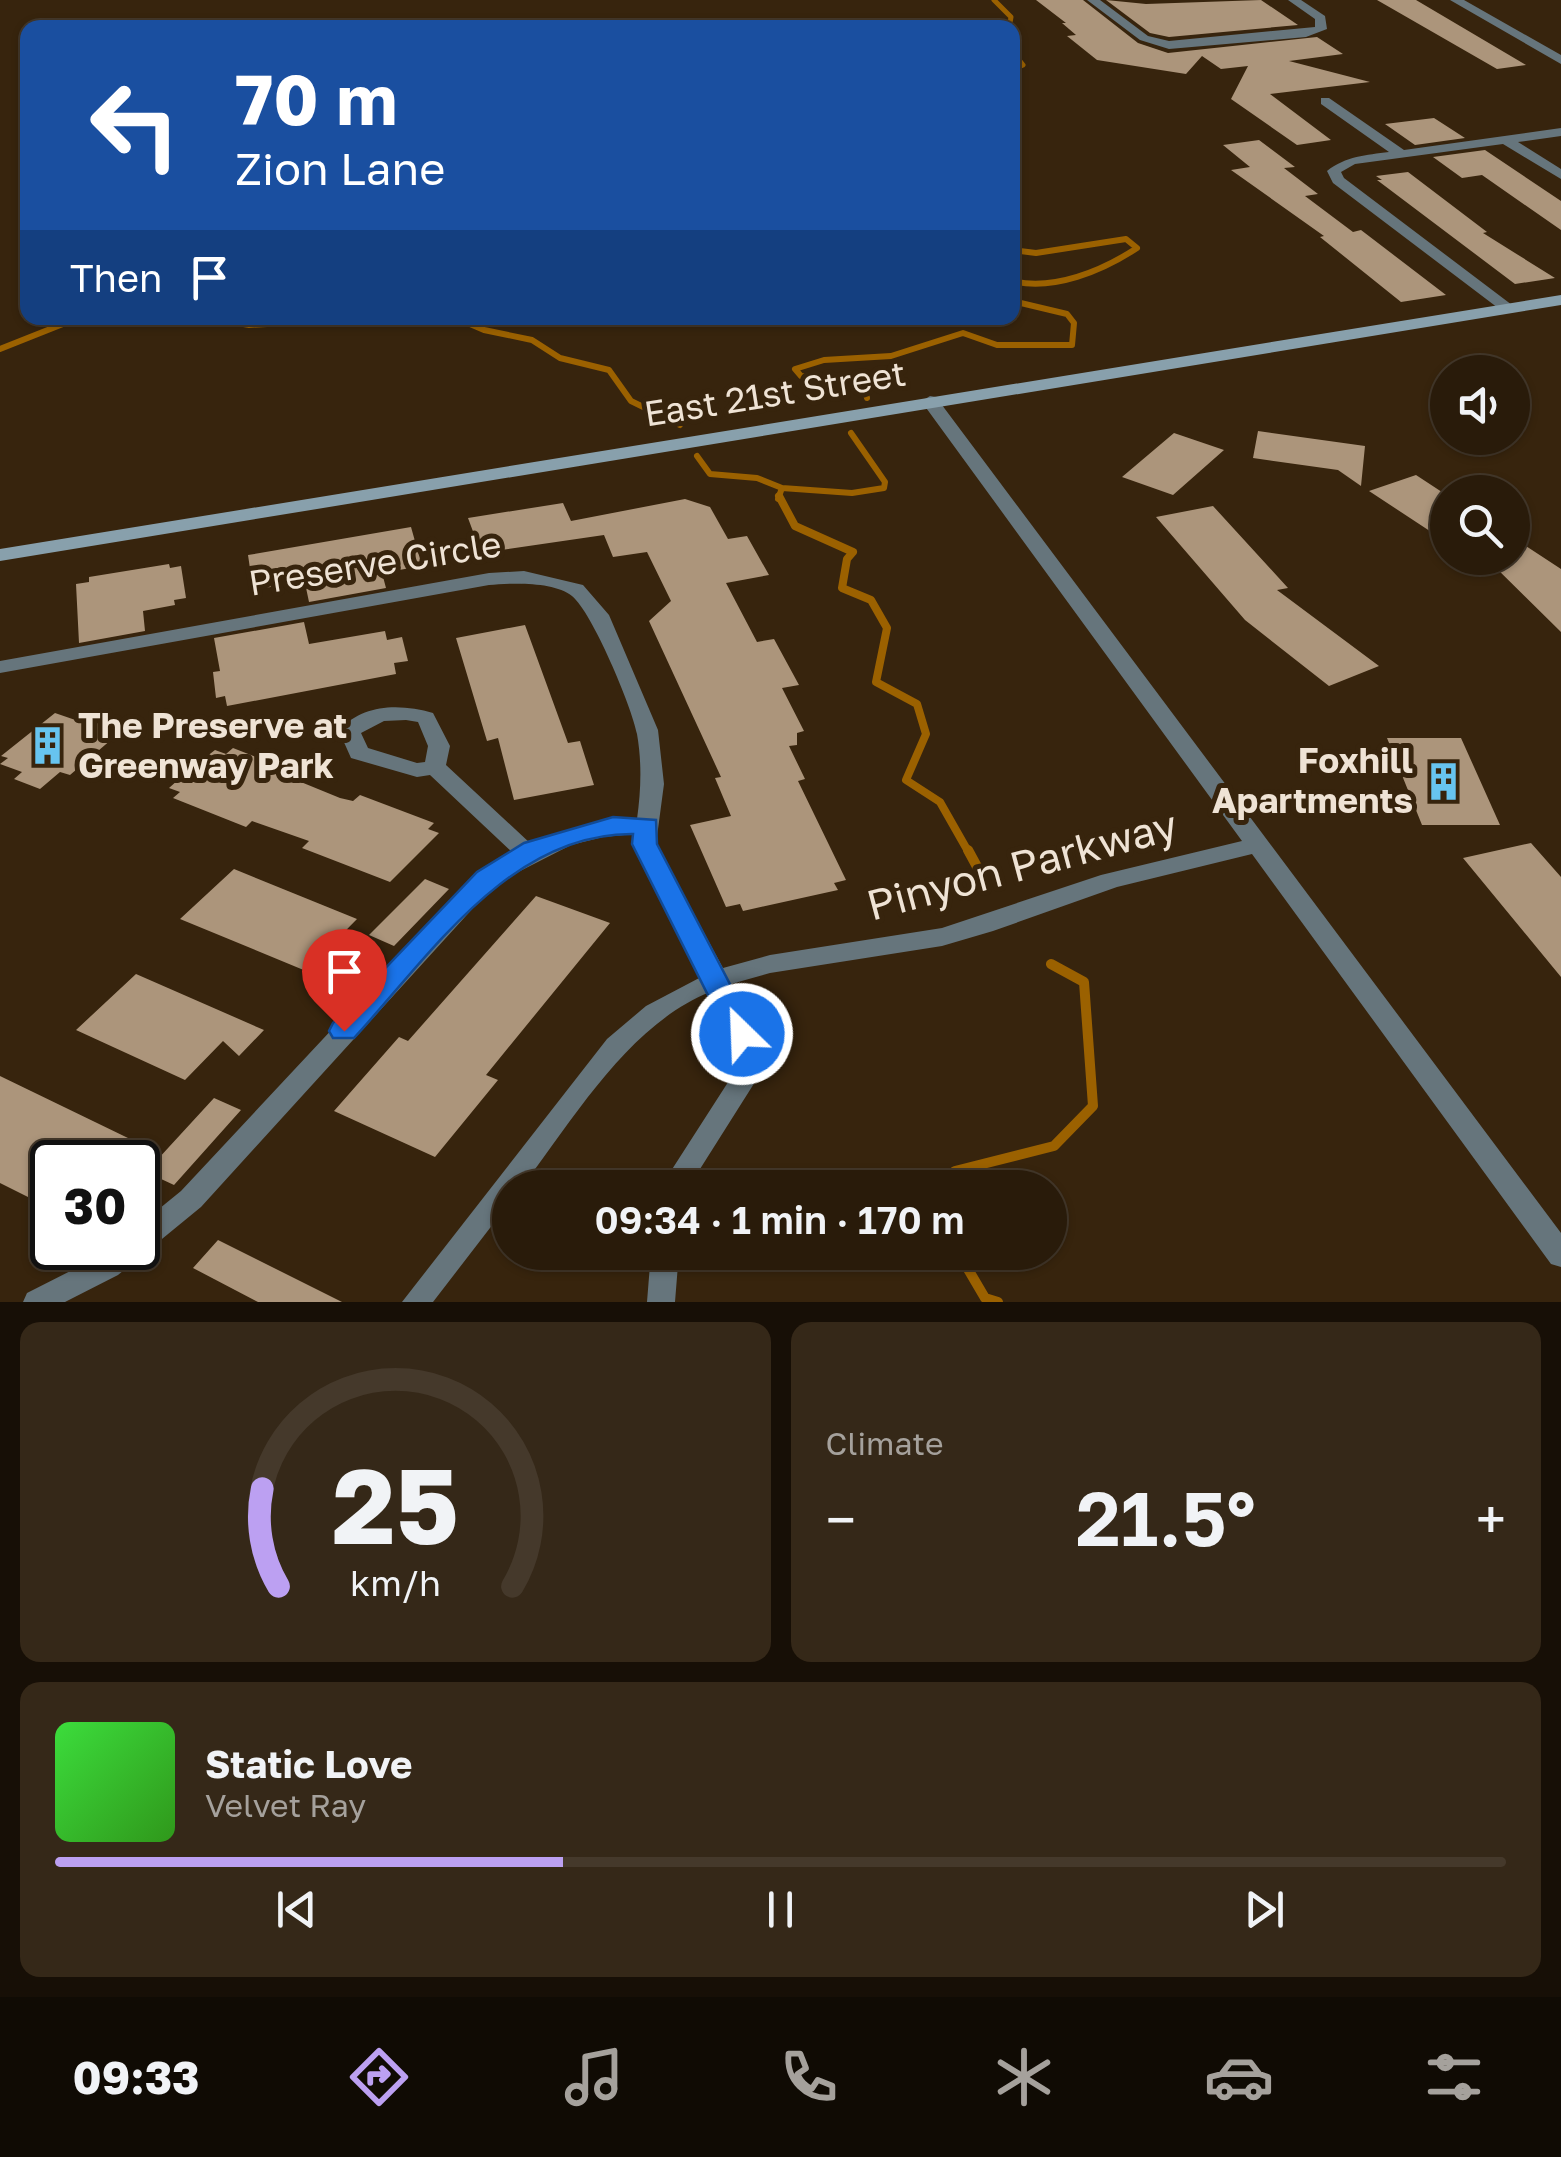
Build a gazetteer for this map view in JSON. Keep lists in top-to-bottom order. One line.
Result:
{"streets":{"street":["East 21st Street","Preserve Circle","Pinyon Parkway"]},"crossings":[["Preserve Circle","Pinyon Parkway"]],"places":{"building":["The Preserve at Greenway Park","Foxhill Apartments"]},"page":{"turn":["70 m","Zion Lane"],"then":"Then","limit":"30","trip":"09:34 · 1 min · 170 m","tile":"Climate","heat":["−","21.5°","+"],"song":["Static Love","Velvet Ray"],"tabs":"09:33","gauge":["25","km/h"]}}
